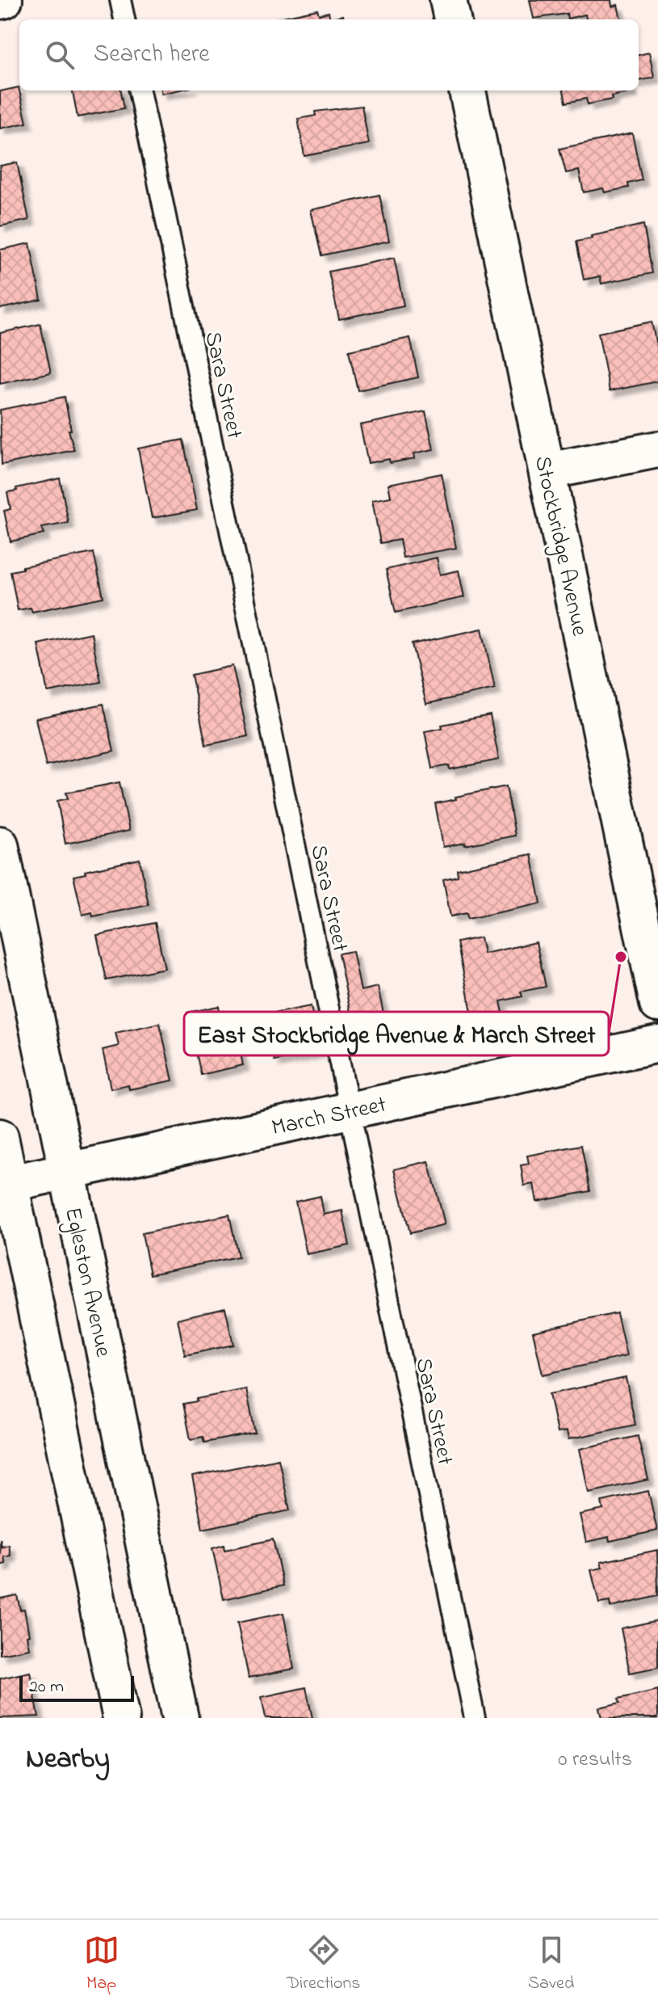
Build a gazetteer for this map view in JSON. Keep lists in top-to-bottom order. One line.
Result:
{"streets":{"street":["Stockbridge Avenue","March Street","Egleston Avenue"],"lane":["Sara Street"]},"crossings":[["Sara Street","March Street"],["March Street","Egleston Avenue"]],"places":["East Stockbridge Avenue & March Street"],"scale_bar":"20 m","page":{"search":"Search here","scale":"20 m","heading":["Nearby","0 results"],"nav":["Map","Directions","Saved"]}}
